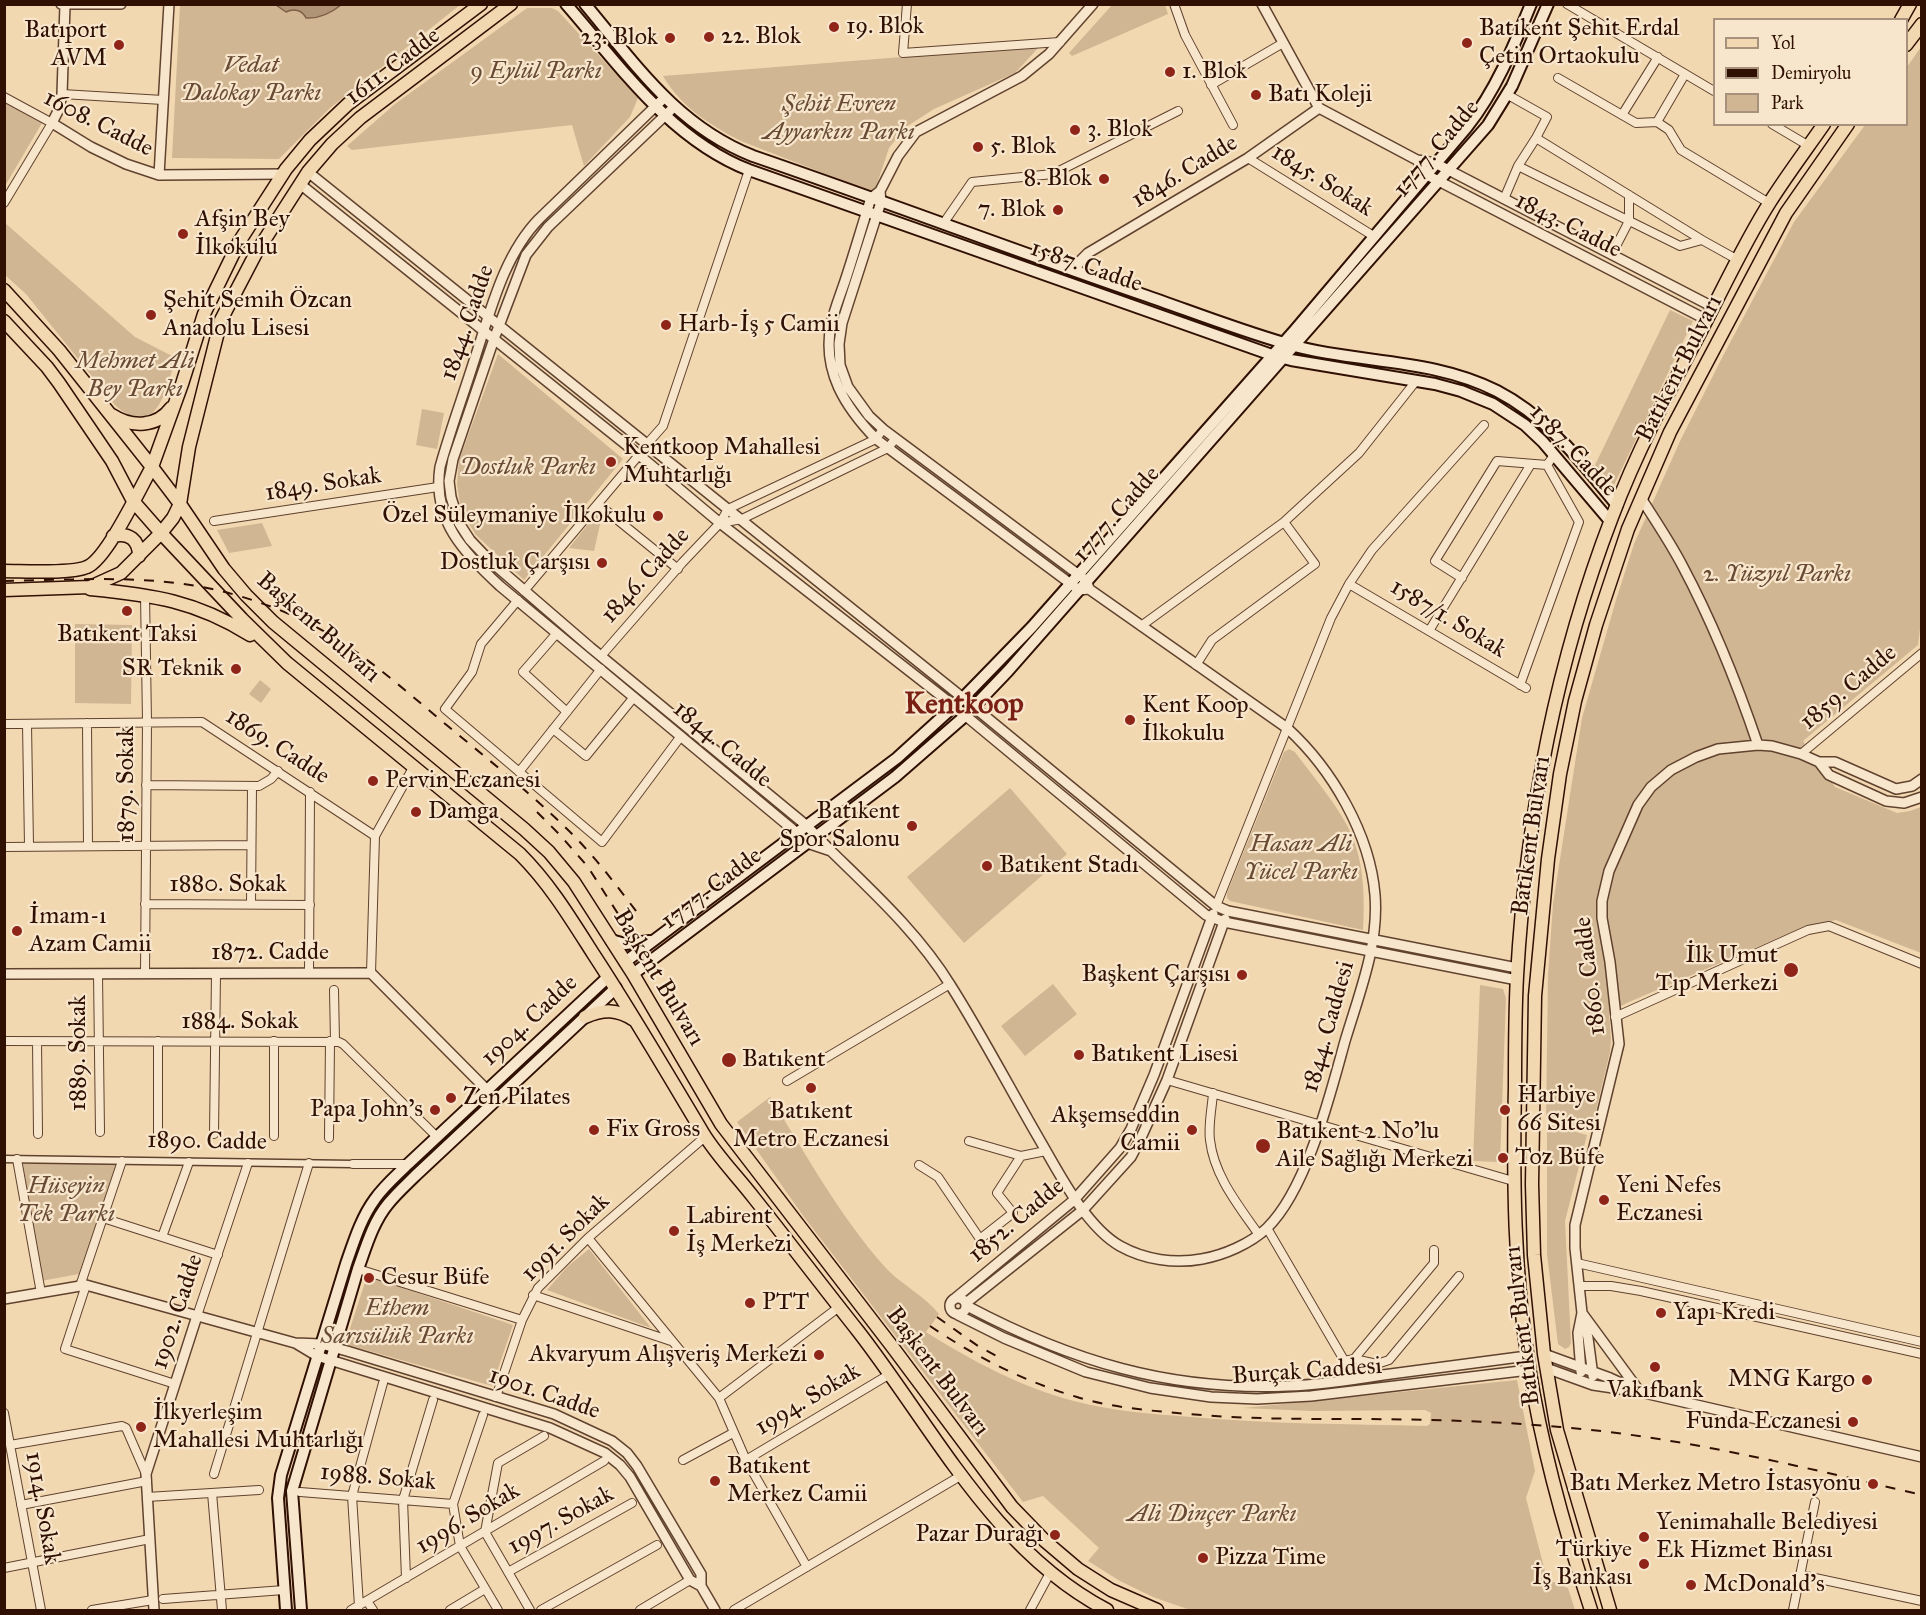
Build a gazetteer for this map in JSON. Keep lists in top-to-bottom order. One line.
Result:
{"streets":{"main road":["1611. Cadde","1777. Cadde","1587. Cadde","Batıkent Bulvarı","Başkent Bulvarı","1904. Cadde"],"street":["1608. Cadde","1846. Cadde","1845. Sokak","1843. Cadde","1844. Cadde","1849. Sokak","1587/1. Sokak","1859. Cadde","1869. Cadde","1879. Sokak","1880. Sokak","1872. Cadde","1860. Cadde","1884. Sokak","1844. Caddesi","1889. Sokak","1890. Cadde","1852. Cadde","1991. Sokak","1902. Cadde","Burçak Caddesi","1901. Cadde","1994. Sokak","1988. Sokak","1914. Sokak","1996. Sokak","1997. Sokak"]},"crossings":[["1611. Cadde","1608. Cadde"],["1611. Cadde","Başkent Bulvarı"],["1777. Cadde","1845. Sokak"],["1777. Cadde","1843. Cadde"],["1777. Cadde","1587. Cadde"],["1777. Cadde","1844. Cadde"],["1777. Cadde","Başkent Bulvarı"],["1777. Cadde","1844. Caddesi"],["1846. Cadde","1845. Sokak"],["1846. Cadde","1843. Cadde"],["1846. Cadde","1587. Cadde"],["1846. Cadde","1844. Cadde"],["1843. Cadde","Batıkent Bulvarı"],["1587. Cadde","1844. Cadde"],["1587. Cadde","Batıkent Bulvarı"],["1844. Cadde","1849. Sokak"],["1844. Cadde","1844. Caddesi"],["Batıkent Bulvarı","Burçak Caddesi"],["Başkent Bulvarı","1904. Cadde"],["Başkent Bulvarı","1991. Sokak"],["Başkent Bulvarı","1994. Sokak"],["1859. Cadde","1860. Cadde"],["1869. Cadde","1879. Sokak"],["1879. Sokak","1880. Sokak"],["1879. Sokak","1872. Cadde"],["1872. Cadde","1889. Sokak"],["1904. Cadde","1890. Cadde"],["1904. Cadde","1901. Cadde"],["1884. Sokak","1889. Sokak"],["1844. Caddesi","1852. Cadde"],["1890. Cadde","1902. Cadde"],["1852. Cadde","Burçak Caddesi"],["1991. Sokak","1901. Cadde"],["1902. Cadde","1901. Cadde"]],"districts":["Kentkoop"],"parks":["Vedat Dalokay Parkı","9 Eylül Parkı","Şehit Evren Ayyarkın Parkı","Mehmet Ali Bey Parkı","Dostluk Parkı","2. Yüzyıl Parkı","Hasan Ali Yücel Parkı","Hüseyin Tek Parkı","Ethem Sarısülük Parkı","Ali Dinçer Parkı"],"places":["19. Blok","22. Blok","23. Blok","Batıkent Şehit Erdal Çetin Ortaokulu","Batıport AVM","1. Blok","Batı Koleji","3. Blok","5. Blok","8. Blok","7. Blok","Afşin Bey İlkokulu","Şehit Semih Özcan Anadolu Lisesi","Harb-İş 5 Camii","Kentkoop Mahallesi Muhtarlığı","Özel Süleymaniye İlkokulu","Dostluk Çarşısı","Batıkent Taksi","SR Teknik","Kent Koop İlkokulu","Pervin Eczanesi","Damga","Batıkent Spor Salonu","Batıkent Stadı","İmam-ı Azam Camii","İlk Umut Tıp Merkezi","Başkent Çarşısı","Batıkent Lisesi","Batıkent","Batıkent Metro Eczanesi","Zen Pilates","Papa John's","Harbiye 66 Sitesi","Fix Gross","Akşemseddin Camii","Batıkent 2 No'lu Aile Sağlığı Merkezi","Toz Büfe","Yeni Nefes Eczanesi","Labirent İş Merkezi","Cesur Büfe","PTT","Yapı Kredi","Akvaryum Alışveriş Merkezi","Vakıfbank","MNG Kargo","Funda Eczanesi","İlkyerleşim Mahallesi Muhtarlığı","Batıkent Merkez Camii","Batı Merkez Metro İstasyonu","Pazar Durağı","Yenimahalle Belediyesi Ek Hizmet Binası","Pizza Time","Türkiye İş Bankası","McDonald's"],"legend":["Yol","Demiryolu","Park"]}
